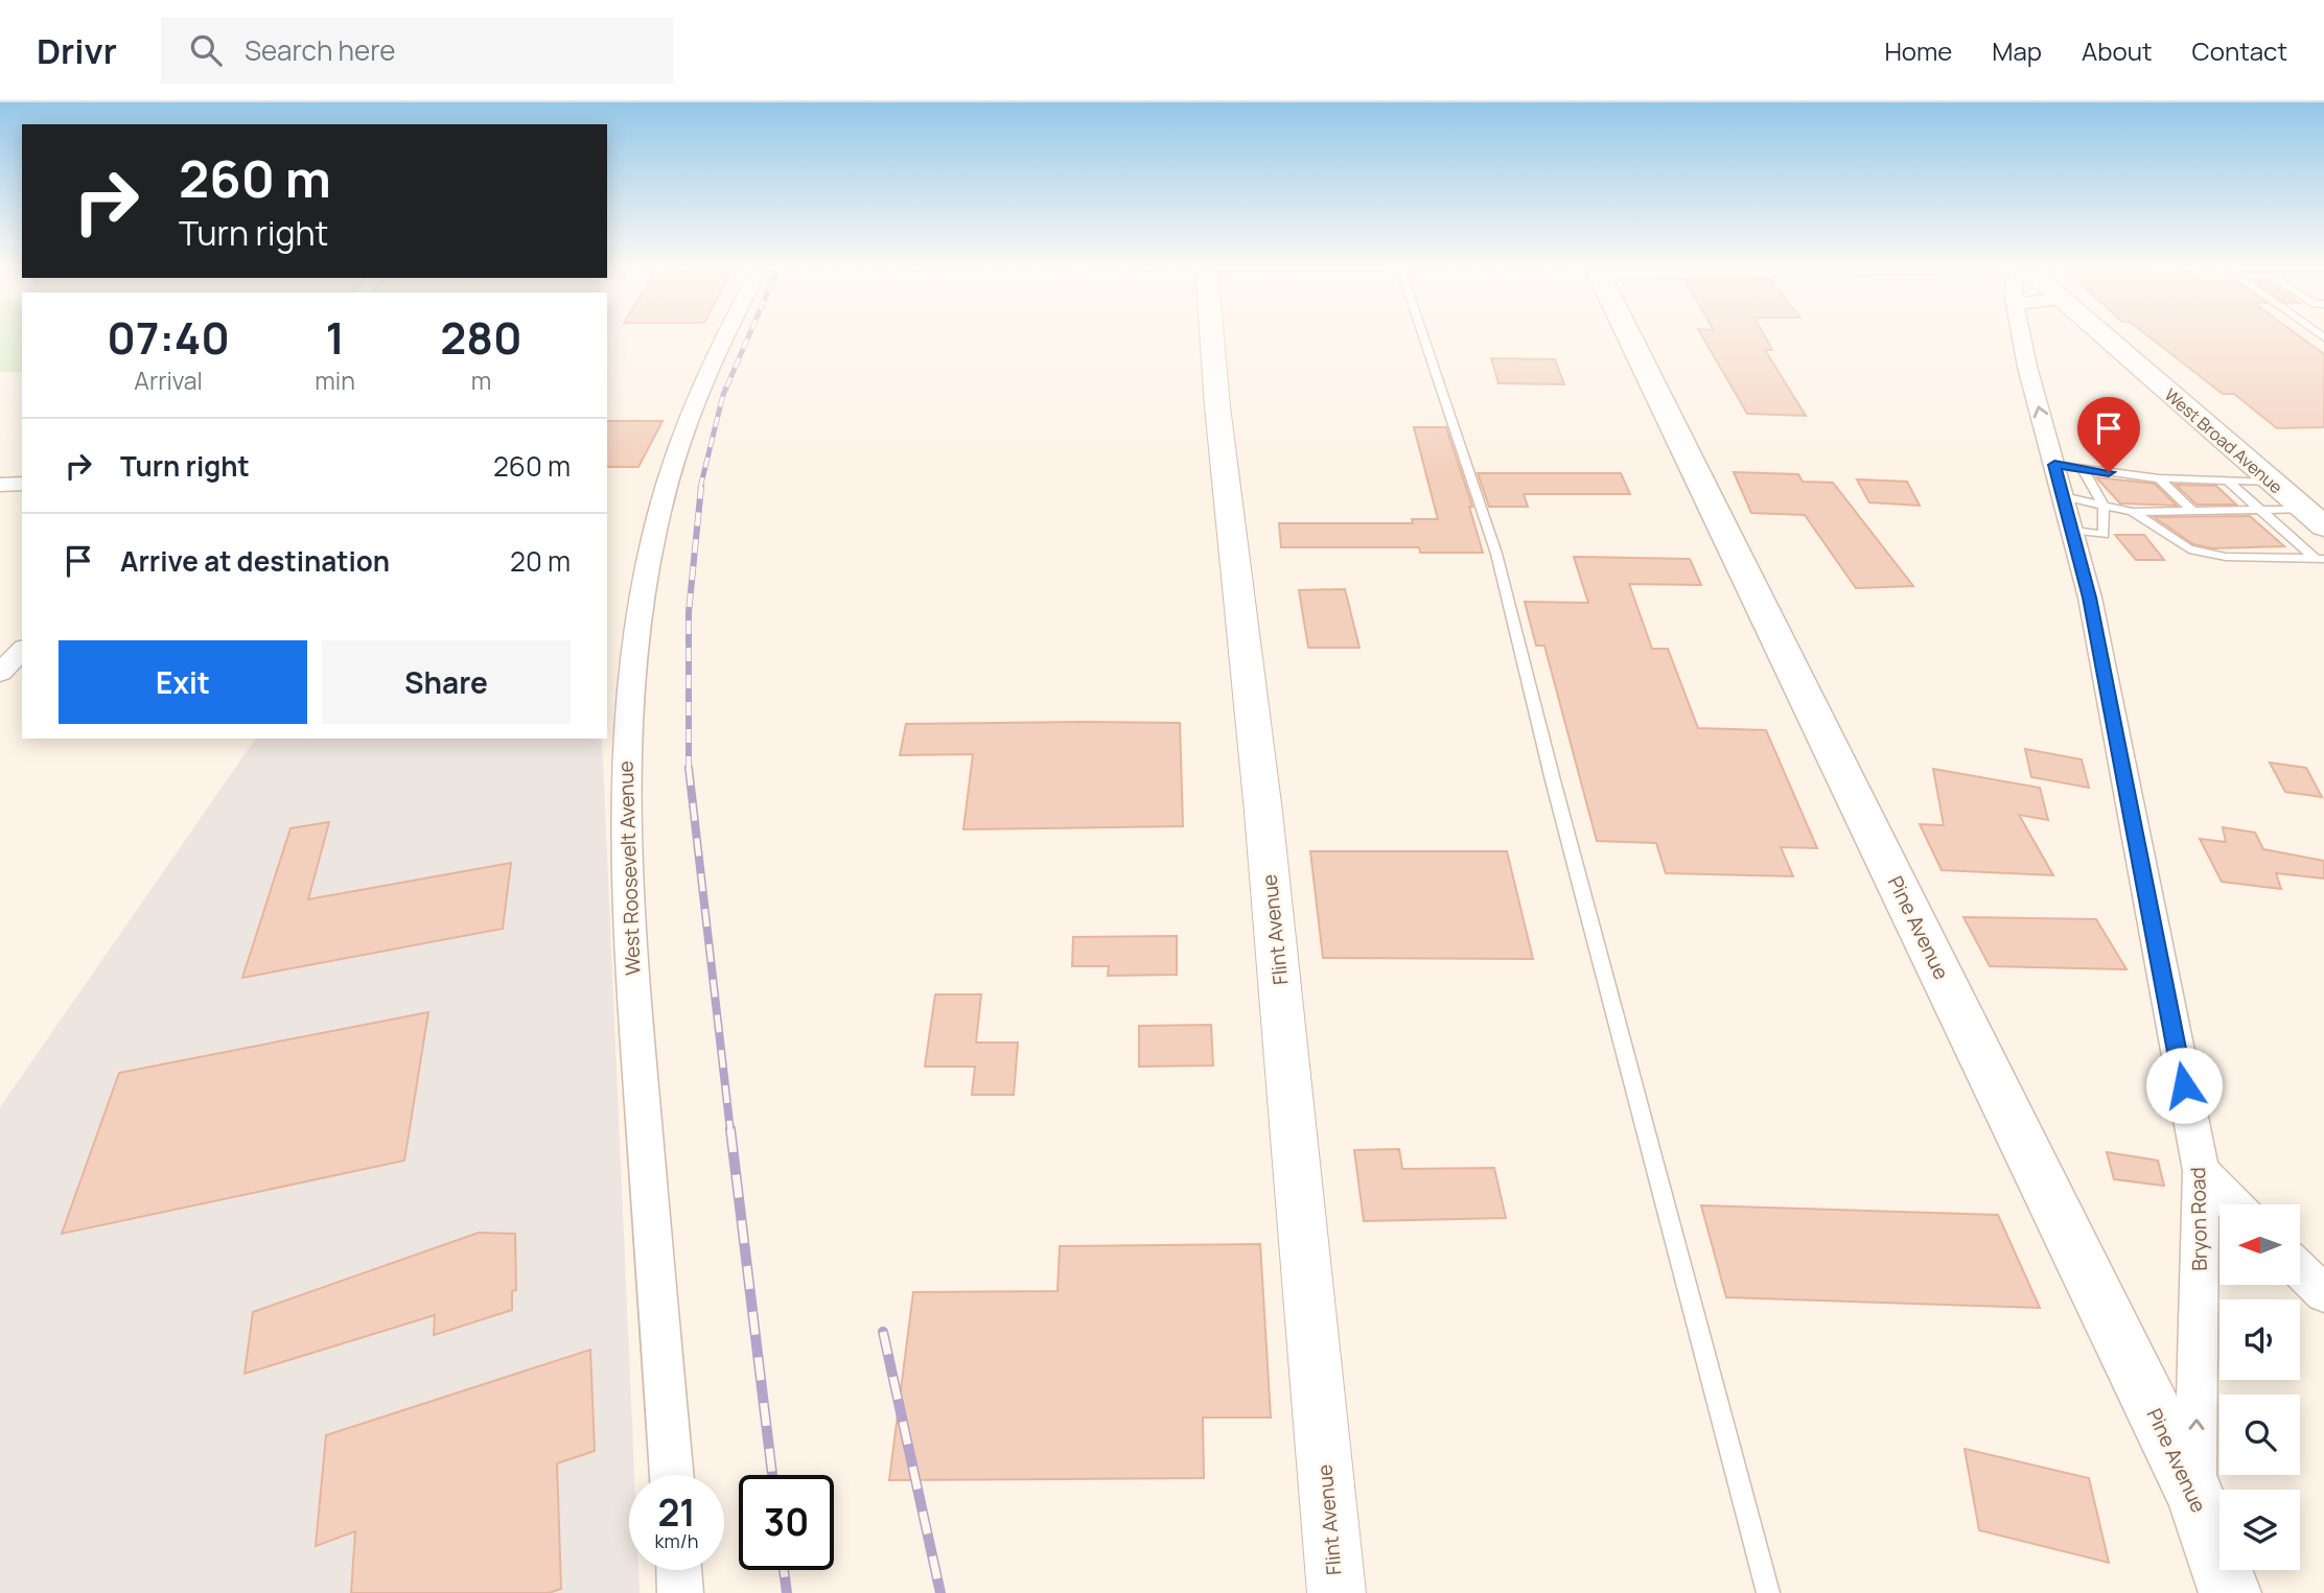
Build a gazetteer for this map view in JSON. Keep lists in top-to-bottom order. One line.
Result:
{"streets":{"main road":["West Broad Avenue","Pine Avenue"],"street":["West Roosevelt Avenue","Flint Avenue","Bryon Road"]},"crossings":[["Pine Avenue","Bryon Road"]],"one_way":["Bryon Road"],"north":"left","page":{"header":"Drivr","search":"Search here","nav":["Home","Map","About","Contact"],"turn":["260 m","Turn right"],"eta":["07:40","Arrival","1","min","280","m"],"list":[{"name":"Turn right","value":"260 m"},{"name":"Arrive at destination","value":"20 m"}],"buttons":["Exit","Share"],"speed":"21 km/h","limit":"30"}}
